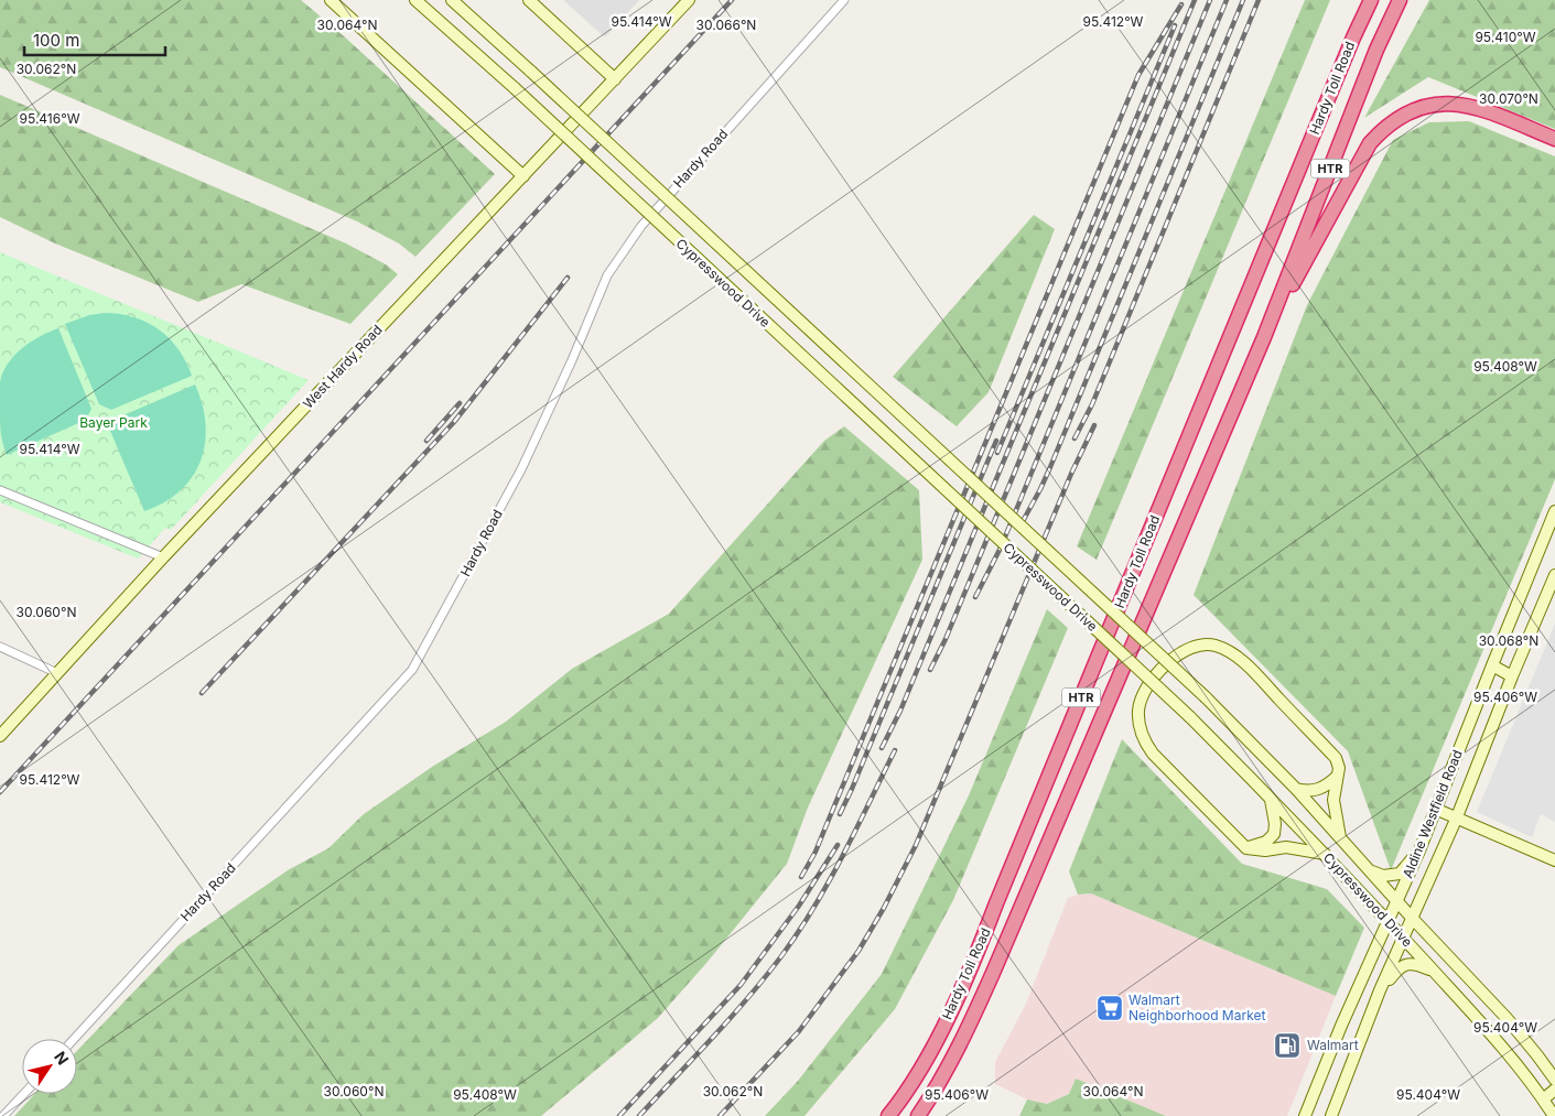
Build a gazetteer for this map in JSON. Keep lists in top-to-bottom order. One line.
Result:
{"streets":{"highway":["Hardy Toll Road","HTR"],"main road":["Cypresswood Drive","West Hardy Road","Aldine Westfield Road"],"street":["Hardy Road"]},"crossings":[["Cypresswood Drive","Aldine Westfield Road"]],"parks":["Bayer Park"],"places":{"supermarket":["Walmart Neighborhood Market"],"fuel station":["Walmart"]},"scale_bar":"100 m","north":"top right","coordinates":["95.412°W","95.414°W","30.064°N","30.066°N","95.410°W","30.062°N","30.070°N","95.416°W","95.408°W","30.060°N","30.068°N","95.406°W","95.404°W"]}
